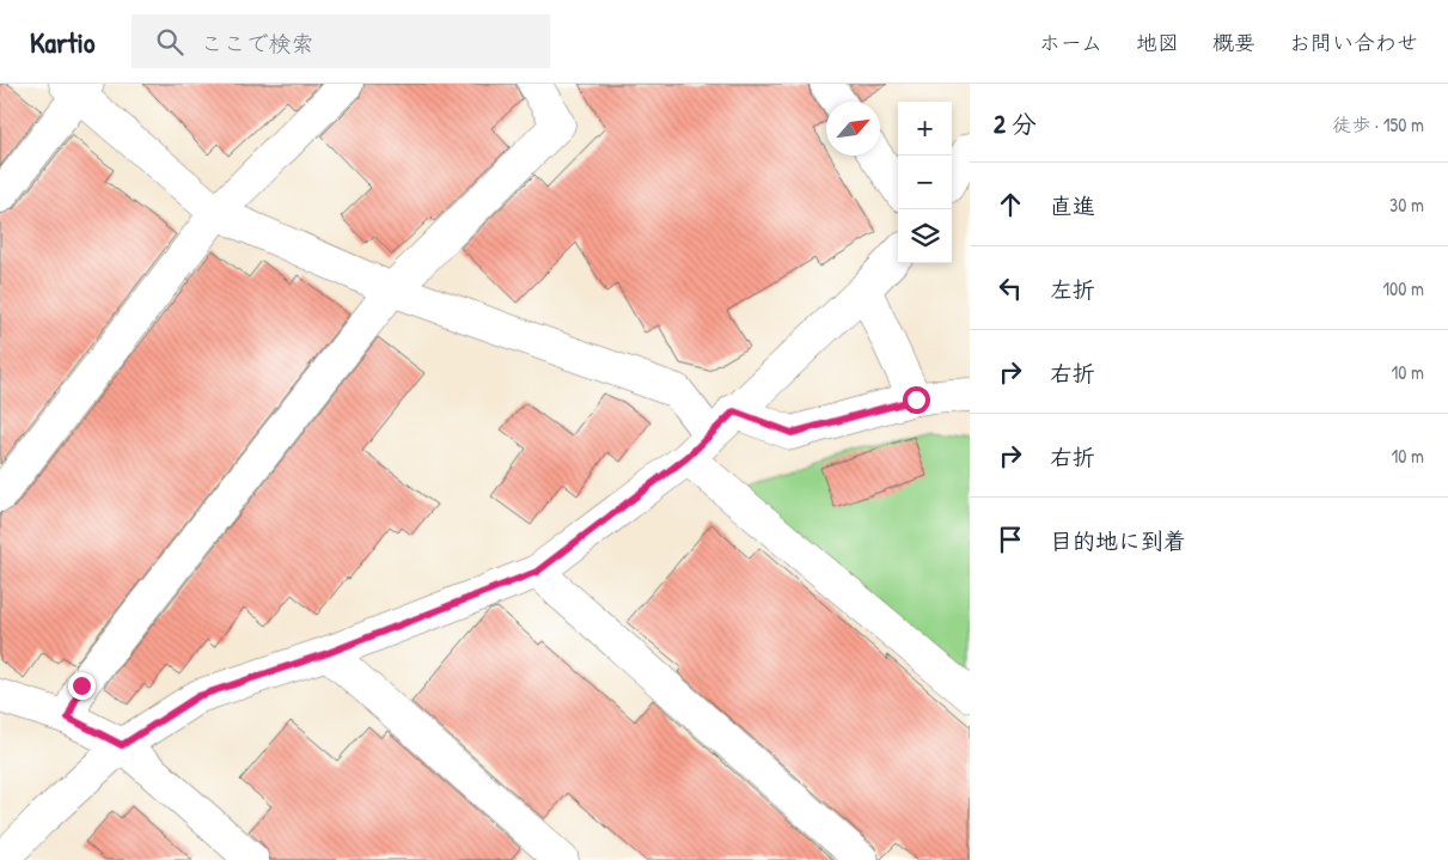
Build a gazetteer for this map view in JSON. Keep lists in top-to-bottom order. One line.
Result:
{"north":"top right","page":{"header":"Kartio","search":"ここで検索","nav":["ホーム","地図","概要","お問い合わせ"],"heading":["2 分","徒歩 · 150 m"],"map_buttons":["+","−"],"list":[["直進","30 m"],["左折","100 m"],["右折","10 m"],["右折","10 m"],"目的地に到着"]}}
